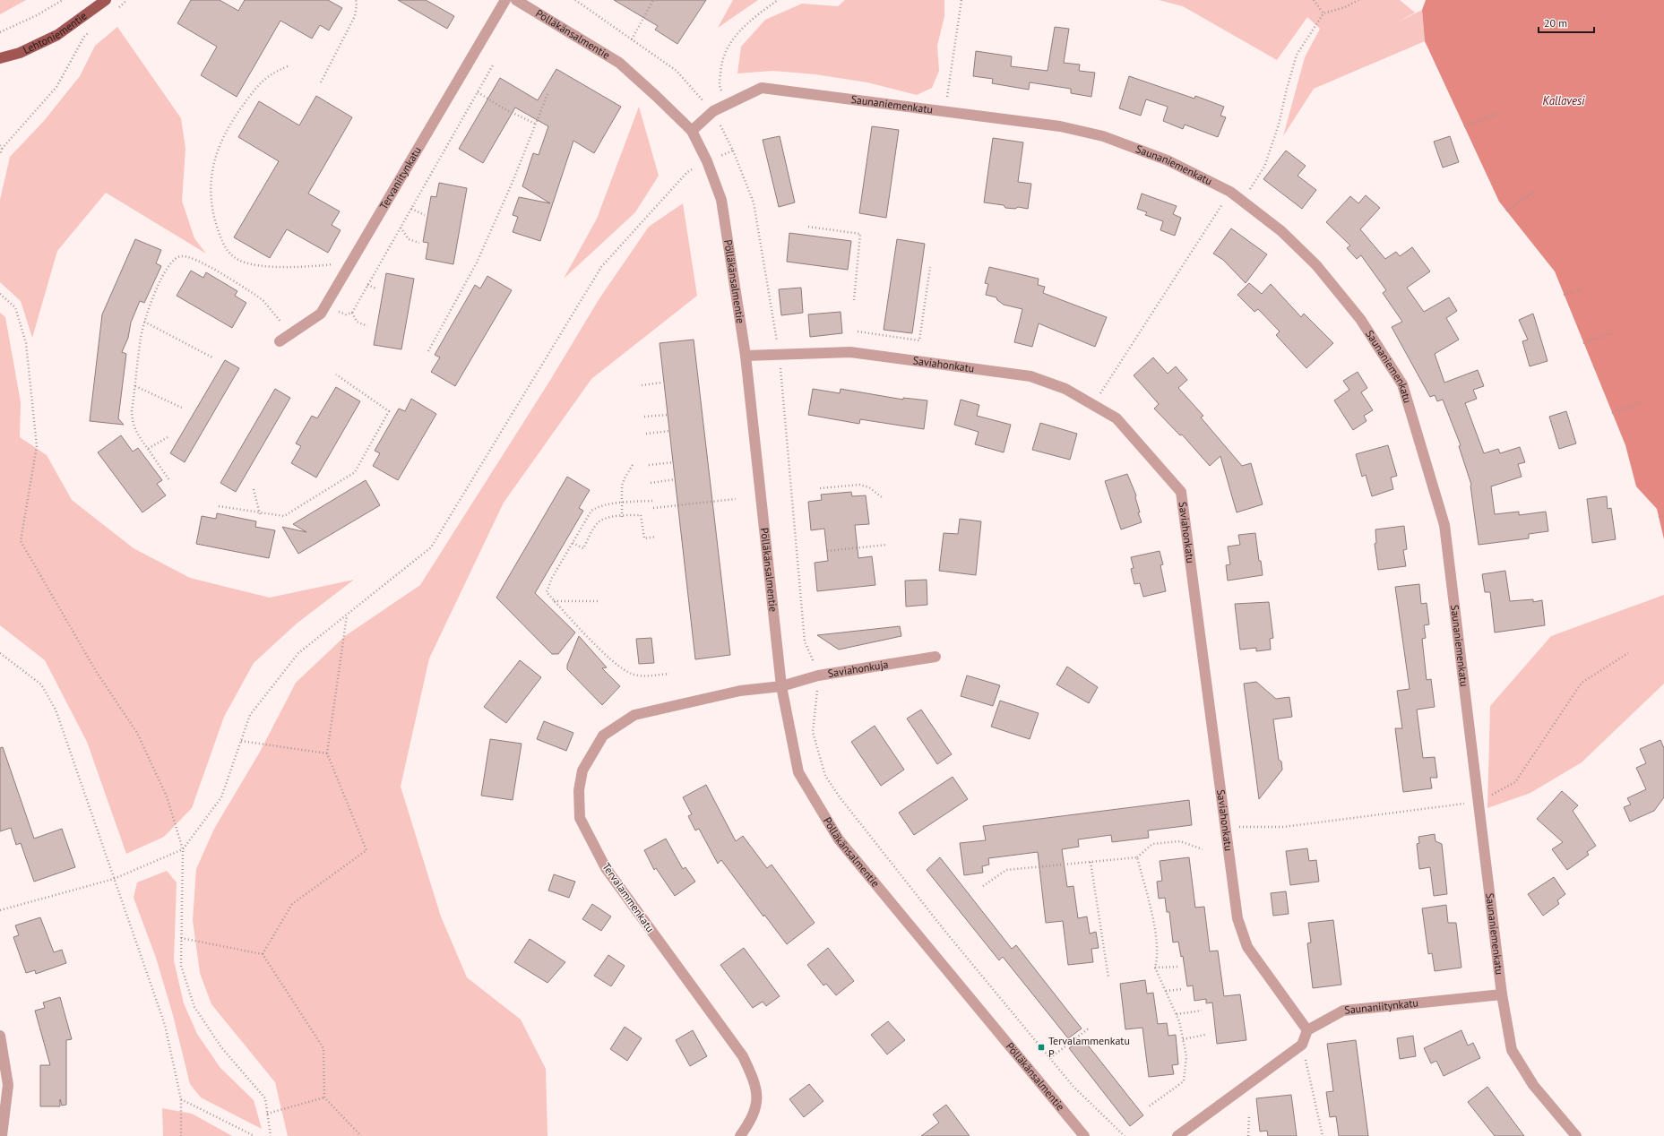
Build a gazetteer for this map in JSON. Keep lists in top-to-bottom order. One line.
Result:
{"streets":{"main road":["Lehtoniementie"],"street":["Pölläkänsalmentie","Saunaniemenkatu","Tervaniitynkatu","Saviahonkatu","Saviahonkuja","Tervalammenkatu","Saunaniitynkatu"]},"crossings":[["Pölläkänsalmentie","Saunaniemenkatu"],["Pölläkänsalmentie","Saviahonkatu"],["Pölläkänsalmentie","Saviahonkuja"],["Pölläkänsalmentie","Tervalammenkatu"],["Saunaniemenkatu","Saunaniitynkatu"],["Saviahonkatu","Saunaniitynkatu"],["Saviahonkuja","Tervalammenkatu"]],"water":["Kallavesi"],"places":{"transit":["Tervalammenkatu P"]},"scale_bar":"20 m"}
